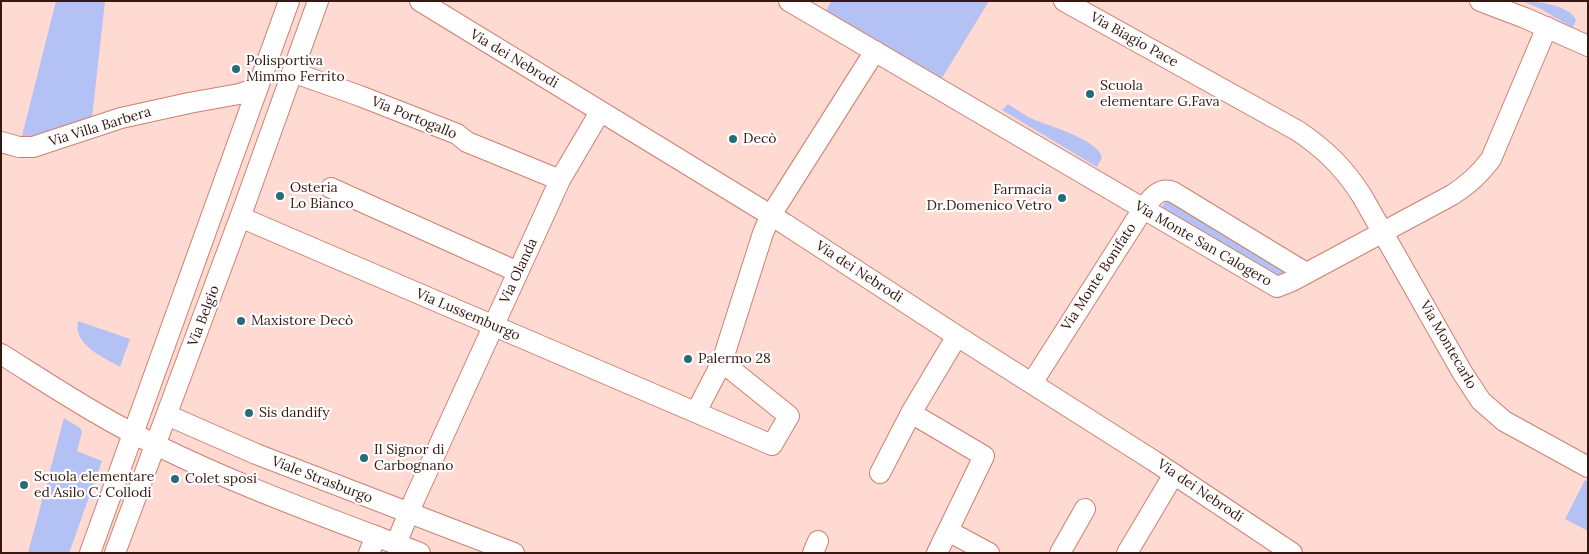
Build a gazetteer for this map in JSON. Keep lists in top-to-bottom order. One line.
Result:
{"streets":{"street":["Via Biagio Pace","Via dei Nebrodi","Via Portogallo","Via Villa Barbera","Via Monte San Calogero","Via Olanda","Via Monte Bonifato","Via Lussemburgo","Via Belgio","Via Montecarlo","Viale Strasburgo"]},"crossings":[["Via Biagio Pace","Via Monte San Calogero"],["Via Biagio Pace","Via Montecarlo"],["Via dei Nebrodi","Via Olanda"],["Via dei Nebrodi","Via Monte Bonifato"],["Via Portogallo","Via Olanda"],["Via Portogallo","Via Belgio"],["Via Villa Barbera","Via Belgio"],["Via Monte San Calogero","Via Monte Bonifato"],["Via Monte San Calogero","Via Montecarlo"],["Via Olanda","Via Lussemburgo"],["Via Olanda","Viale Strasburgo"],["Via Lussemburgo","Via Belgio"],["Via Belgio","Viale Strasburgo"]],"places":["Polisportiva Mimmo Ferrito","Scuola elementare G.Fava","Decò","Osteria Lo Bianco","Farmacia Dr.Domenico Vetro","Maxistore Decò","Palermo 28","Sis dandify","Il Signor di Carbognano","Colet sposi","Scuola elementare ed Asilo C. Collodi"]}
